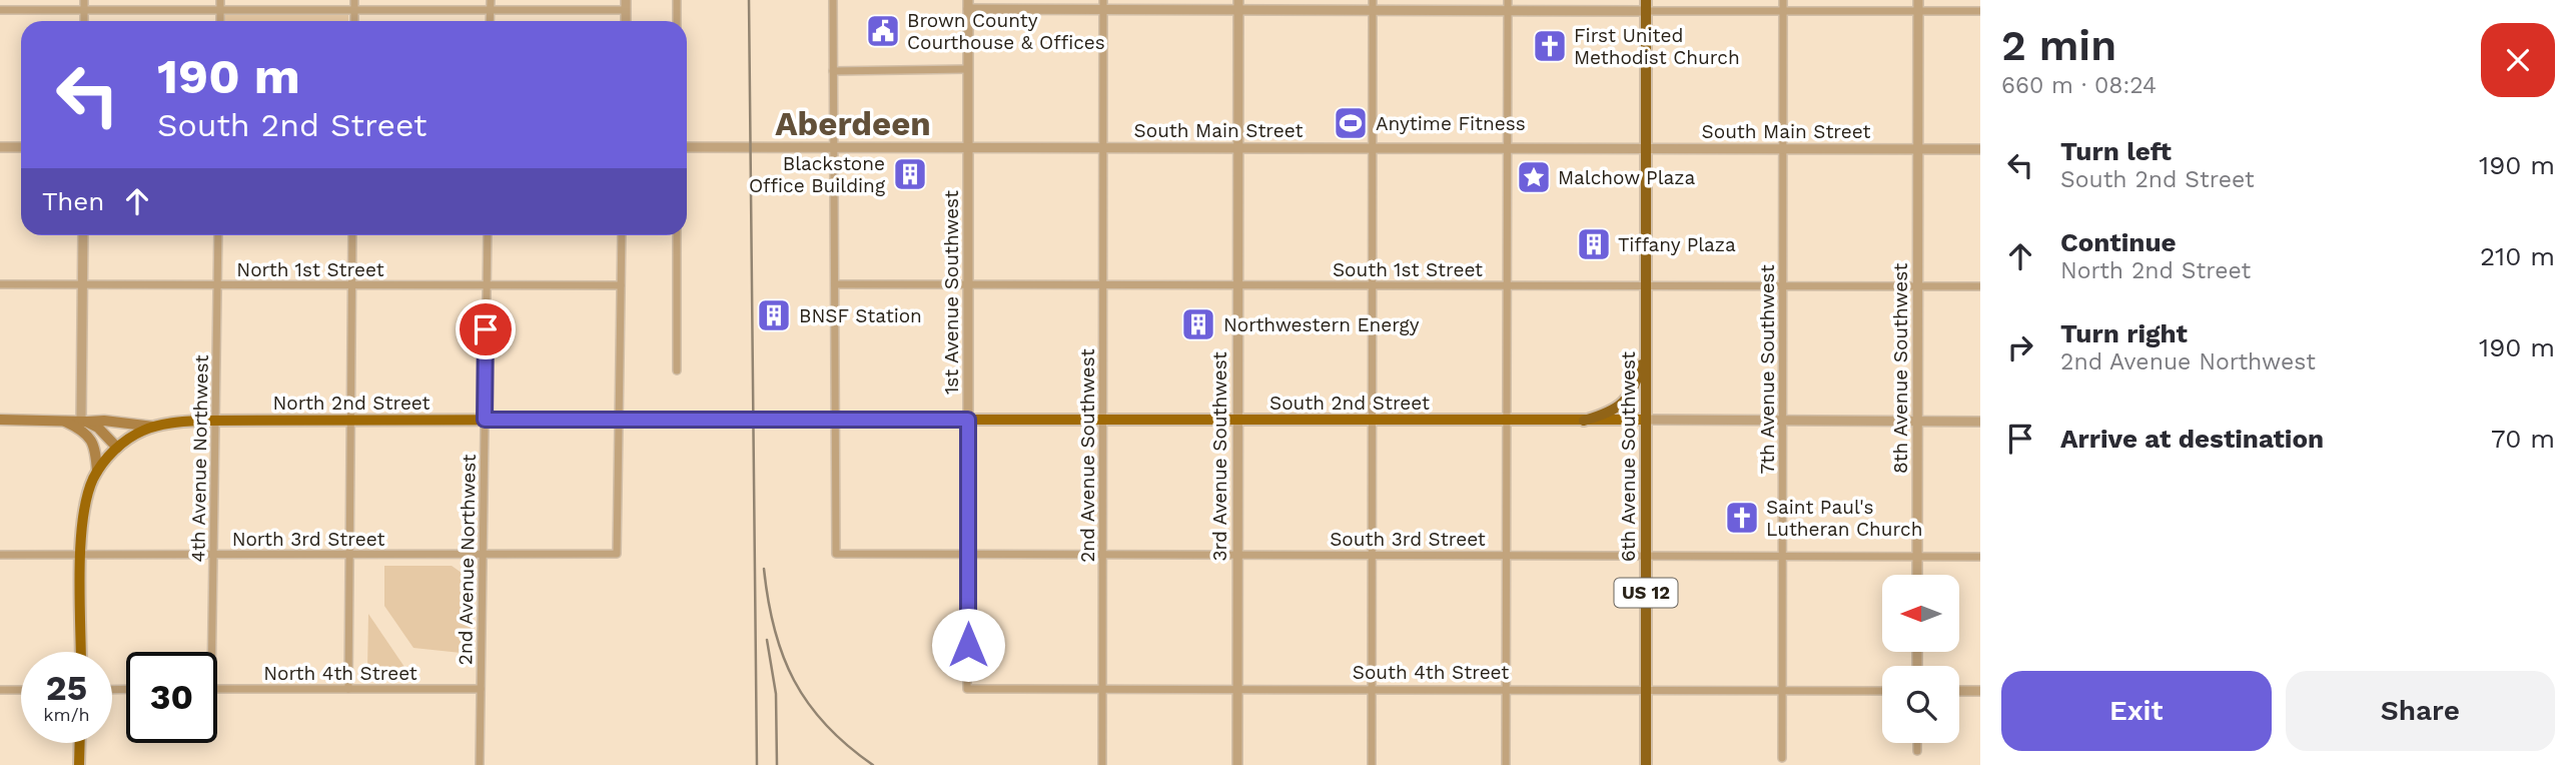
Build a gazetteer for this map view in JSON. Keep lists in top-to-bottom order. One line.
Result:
{"streets":{"highway":["6th Avenue Southwest","US 12"],"main road":["North 2nd Street","South 2nd Street"],"street":["South Main Street","North 1st Street","South 1st Street","1st Avenue Southwest","8th Avenue Southwest","7th Avenue Southwest","2nd Avenue Southwest","3rd Avenue Southwest","4th Avenue Northwest","North 3rd Street","South 3rd Street","2nd Avenue Northwest","South 4th Street","North 4th Street"]},"crossings":[["South Main Street","1st Avenue Southwest"],["South Main Street","8th Avenue Southwest"],["South Main Street","7th Avenue Southwest"],["South Main Street","2nd Avenue Southwest"],["South Main Street","3rd Avenue Southwest"],["South Main Street","6th Avenue Southwest"],["South Main Street","US 12"],["North 1st Street","4th Avenue Northwest"],["North 1st Street","North 3rd Street"],["North 1st Street","2nd Avenue Northwest"],["South 1st Street","1st Avenue Southwest"],["South 1st Street","8th Avenue Southwest"],["South 1st Street","7th Avenue Southwest"],["South 1st Street","2nd Avenue Southwest"],["South 1st Street","3rd Avenue Southwest"],["South 1st Street","6th Avenue Southwest"],["South 1st Street","South 3rd Street"],["1st Avenue Southwest","South 2nd Street"],["1st Avenue Southwest","South 3rd Street"],["1st Avenue Southwest","South 4th Street"],["8th Avenue Southwest","South 2nd Street"],["8th Avenue Southwest","South 3rd Street"],["7th Avenue Southwest","South 2nd Street"],["7th Avenue Southwest","South 3rd Street"],["7th Avenue Southwest","South 4th Street"],["North 2nd Street","South 2nd Street"],["North 2nd Street","4th Avenue Northwest"],["North 2nd Street","2nd Avenue Northwest"],["South 2nd Street","2nd Avenue Southwest"],["South 2nd Street","3rd Avenue Southwest"],["South 2nd Street","6th Avenue Southwest"],["2nd Avenue Southwest","South 3rd Street"],["2nd Avenue Southwest","South 4th Street"],["3rd Avenue Southwest","South 3rd Street"],["3rd Avenue Southwest","South 4th Street"],["6th Avenue Southwest","South 3rd Street"],["6th Avenue Southwest","US 12"],["6th Avenue Southwest","South 4th Street"],["4th Avenue Northwest","North 3rd Street"],["North 3rd Street","2nd Avenue Northwest"],["2nd Avenue Northwest","North 4th Street"]],"districts":["Aberdeen"],"places":{"public building":["Brown County Courthouse & Offices"],"church":["First United Methodist Church","Saint Paul's Lutheran Church"],"sports":["Anytime Fitness"],"building":["Blackstone Office Building","Tiffany Plaza","BNSF Station","Northwestern Energy"],"place":["Malchow Plaza"]},"north":"left","page":{"heading":["2 min","660 m · 08:24"],"turn":["190 m","South 2nd Street"],"list":[{"name":"Turn left","note":"South 2nd Street","value":"190 m"},{"name":"Continue","note":"North 2nd Street","value":"210 m"},{"name":"Turn right","note":"2nd Avenue Northwest","value":"190 m"},{"name":"Arrive at destination","value":"70 m"}],"then":"Then","speed":"25 km/h","limit":"30","buttons":["Exit","Share"]}}
